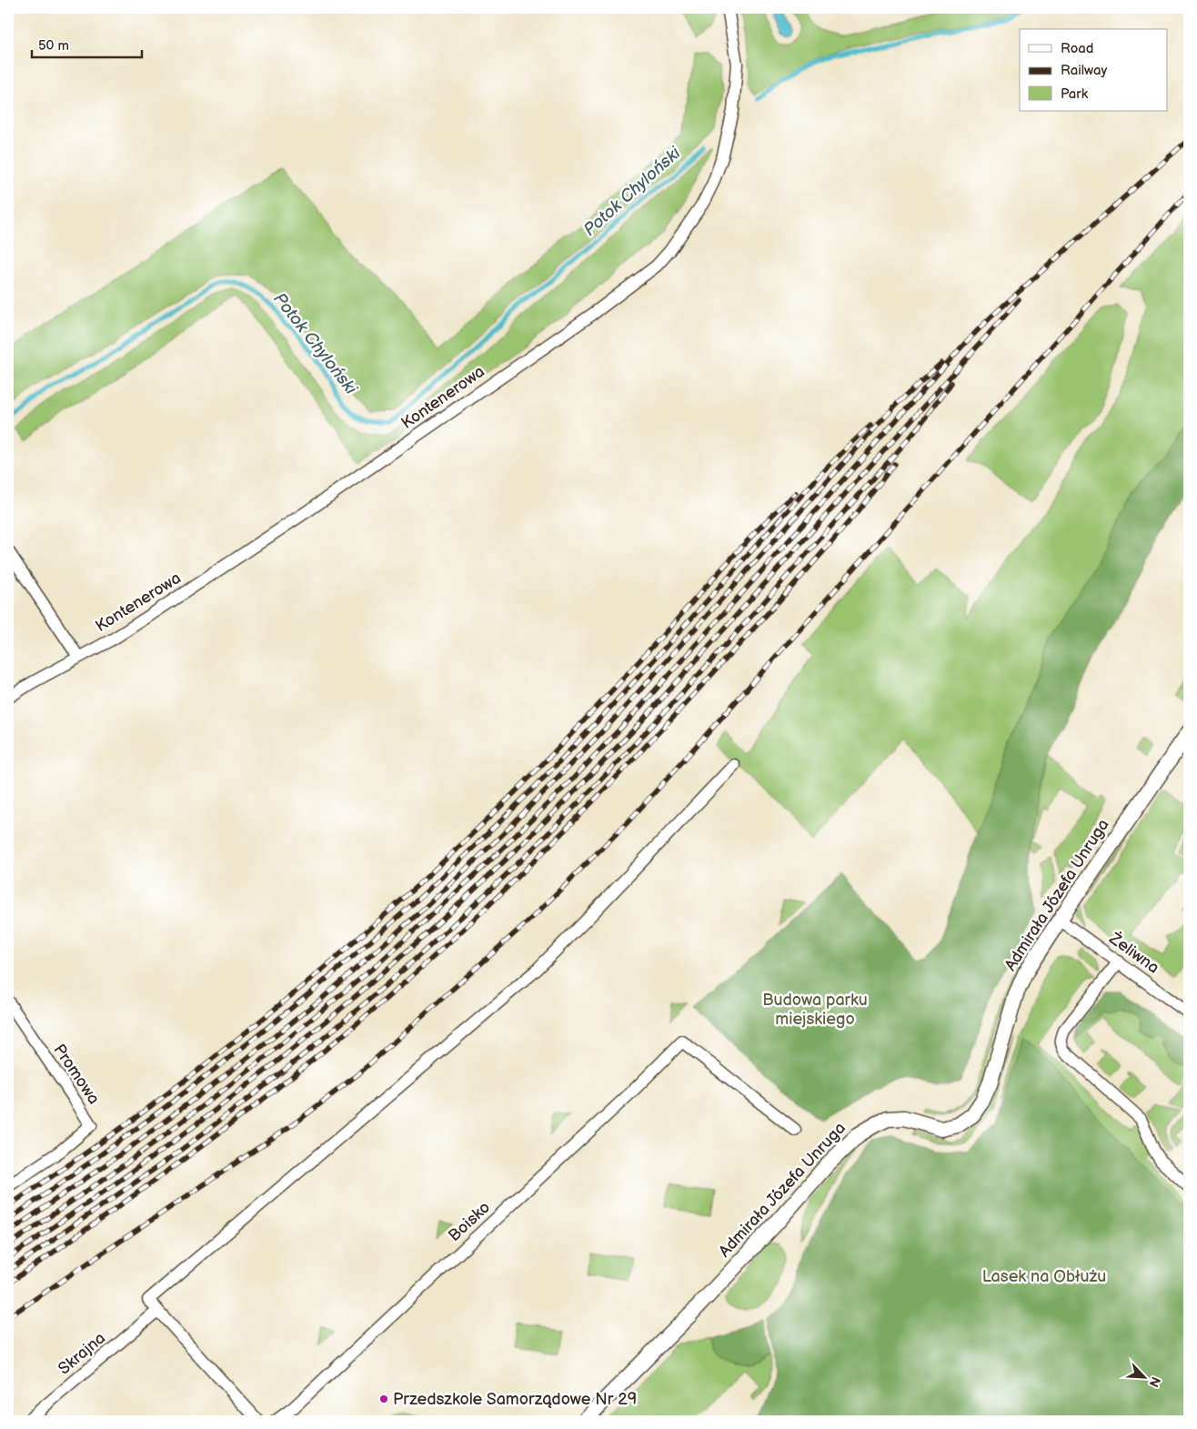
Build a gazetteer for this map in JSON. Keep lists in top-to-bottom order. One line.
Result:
{"streets":{"street":["Kontenerowa","Admirała Józefa Unruga","Żeliwna","Promowa","Boisko","Skrajna"]},"crossings":[["Admirała Józefa Unruga","Żeliwna"]],"water":["Potok Chyloński"],"parks":["Budowa parku miejskiego","Lasek na Obłużu"],"places":["Przedszkole Samorządowe Nr 29"],"legend":["Road","Railway","Park"],"scale_bar":"50 m","north":"bottom right"}
